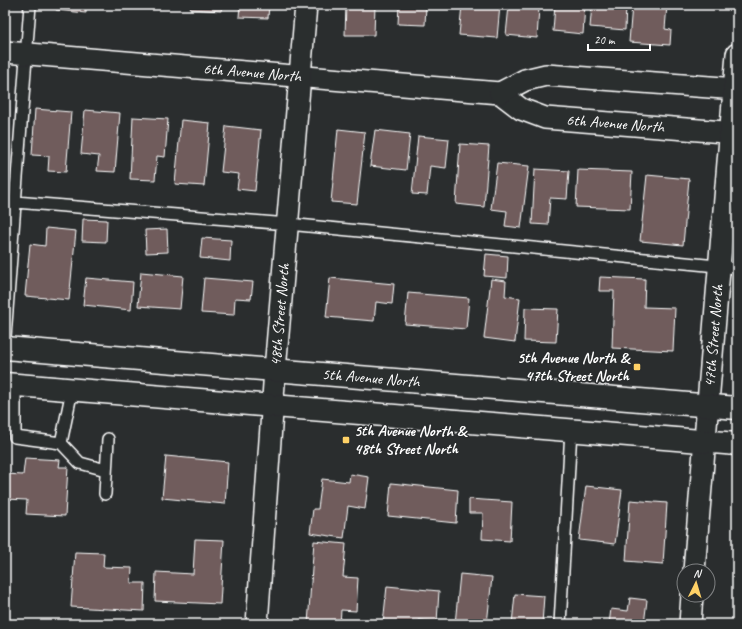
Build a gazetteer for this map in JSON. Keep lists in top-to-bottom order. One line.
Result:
{"streets":{"main road":["5th Avenue North"],"street":["6th Avenue North","48th Street North","47th Street North"]},"crossings":[["6th Avenue North","48th Street North"],["6th Avenue North","47th Street North"],["48th Street North","5th Avenue North"],["47th Street North","5th Avenue North"]],"places":{"transit":["5th Avenue North & 47th Street North","5th Avenue North & 48th Street North"]},"scale_bar":"20 m","north":"top"}
